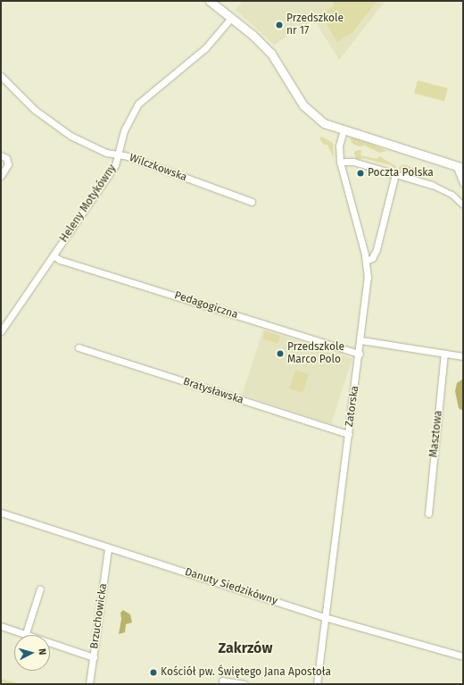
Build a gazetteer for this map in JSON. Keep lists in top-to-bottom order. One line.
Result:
{"streets":{"street":["Wilczkowska","Heleny Motykówny","Pedagogiczna","Bratysławska","Zatorska","Masztowa","Danuty Siedzikówny","Brzuchowicka"]},"crossings":[["Wilczkowska","Heleny Motykówny"],["Heleny Motykówny","Pedagogiczna"],["Pedagogiczna","Zatorska"],["Bratysławska","Zatorska"],["Zatorska","Danuty Siedzikówny"],["Danuty Siedzikówny","Brzuchowicka"]],"districts":["Zakrzów"],"places":["Przedszkole nr 17","Poczta Polska","Przedszkole Marco Polo","Kościół pw. Świętego Jana Apostoła"],"north":"right"}
